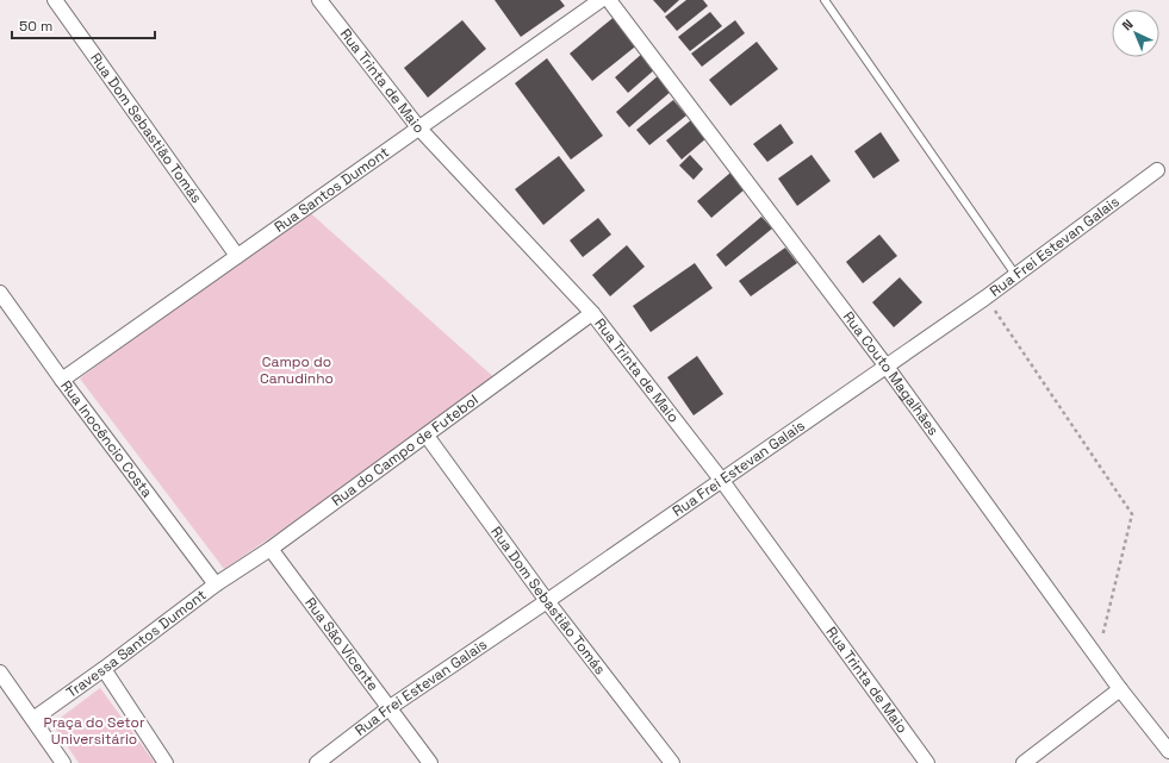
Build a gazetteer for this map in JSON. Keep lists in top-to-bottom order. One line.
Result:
{"streets":{"street":["Rua Trinta de Maio","Rua Dom Sebastião Tomás","Rua Santos Dumont","Rua Frei Estevan Galais","Rua Couto Magalhães","Rua Inocêncio Costa","Rua do Campo de Futebol","Travessa Santos Dumont","Rua São Vicente"]},"crossings":[["Rua Trinta de Maio","Rua Santos Dumont"],["Rua Trinta de Maio","Rua Frei Estevan Galais"],["Rua Trinta de Maio","Rua do Campo de Futebol"],["Rua Dom Sebastião Tomás","Rua Santos Dumont"],["Rua Dom Sebastião Tomás","Rua Frei Estevan Galais"],["Rua Dom Sebastião Tomás","Rua do Campo de Futebol"],["Rua Santos Dumont","Rua Inocêncio Costa"],["Rua Frei Estevan Galais","Rua Couto Magalhães"],["Rua Frei Estevan Galais","Rua São Vicente"],["Rua Inocêncio Costa","Rua do Campo de Futebol"],["Rua Inocêncio Costa","Travessa Santos Dumont"],["Rua do Campo de Futebol","Travessa Santos Dumont"],["Rua do Campo de Futebol","Rua São Vicente"]],"parks":["Campo do Canudinho","Praça do Setor Universitário"],"scale_bar":"50 m","north":"top left"}
